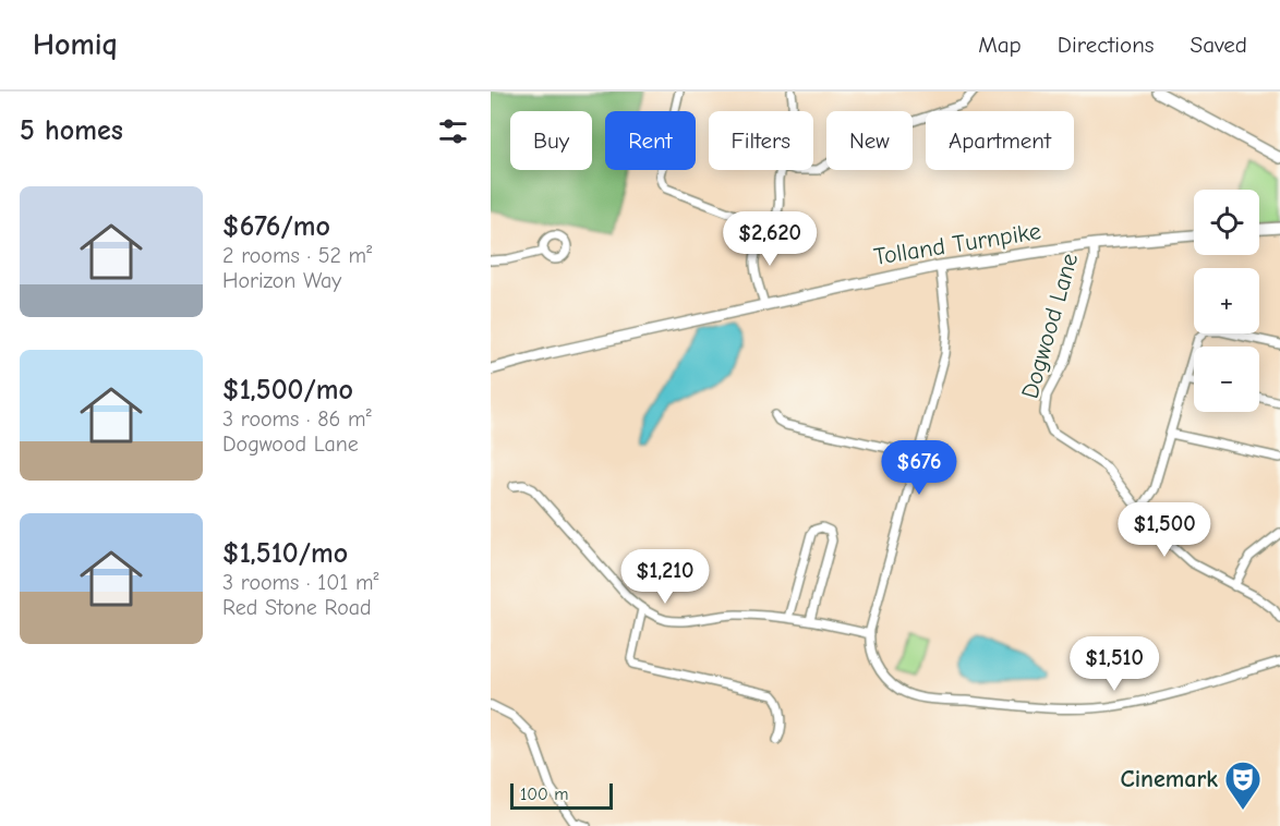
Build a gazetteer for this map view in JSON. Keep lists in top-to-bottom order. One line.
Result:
{"streets":{"street":["Tolland Turnpike","Dogwood Lane"]},"crossings":[["Tolland Turnpike","Dogwood Lane"]],"places":{"theatre":["Cinemark"]},"scale_bar":"100 m","page":{"header":"Homiq","nav":["Map","Directions","Saved"],"heading":"5 homes","chip":["Buy","Rent","Filters","New","Apartment"],"list":[{"name":"$676/mo","note":"2 rooms · 52 m² · Horizon Way"},{"name":"$1,500/mo","note":"3 rooms · 86 m² · Dogwood Lane"},{"name":"$1,510/mo","note":"3 rooms · 101 m² · Red Stone Road"}],"map_buttons":["+","−"],"price":["$2,620","$676","$1,500","$1,210","$1,510"],"scale":"100 m"}}
